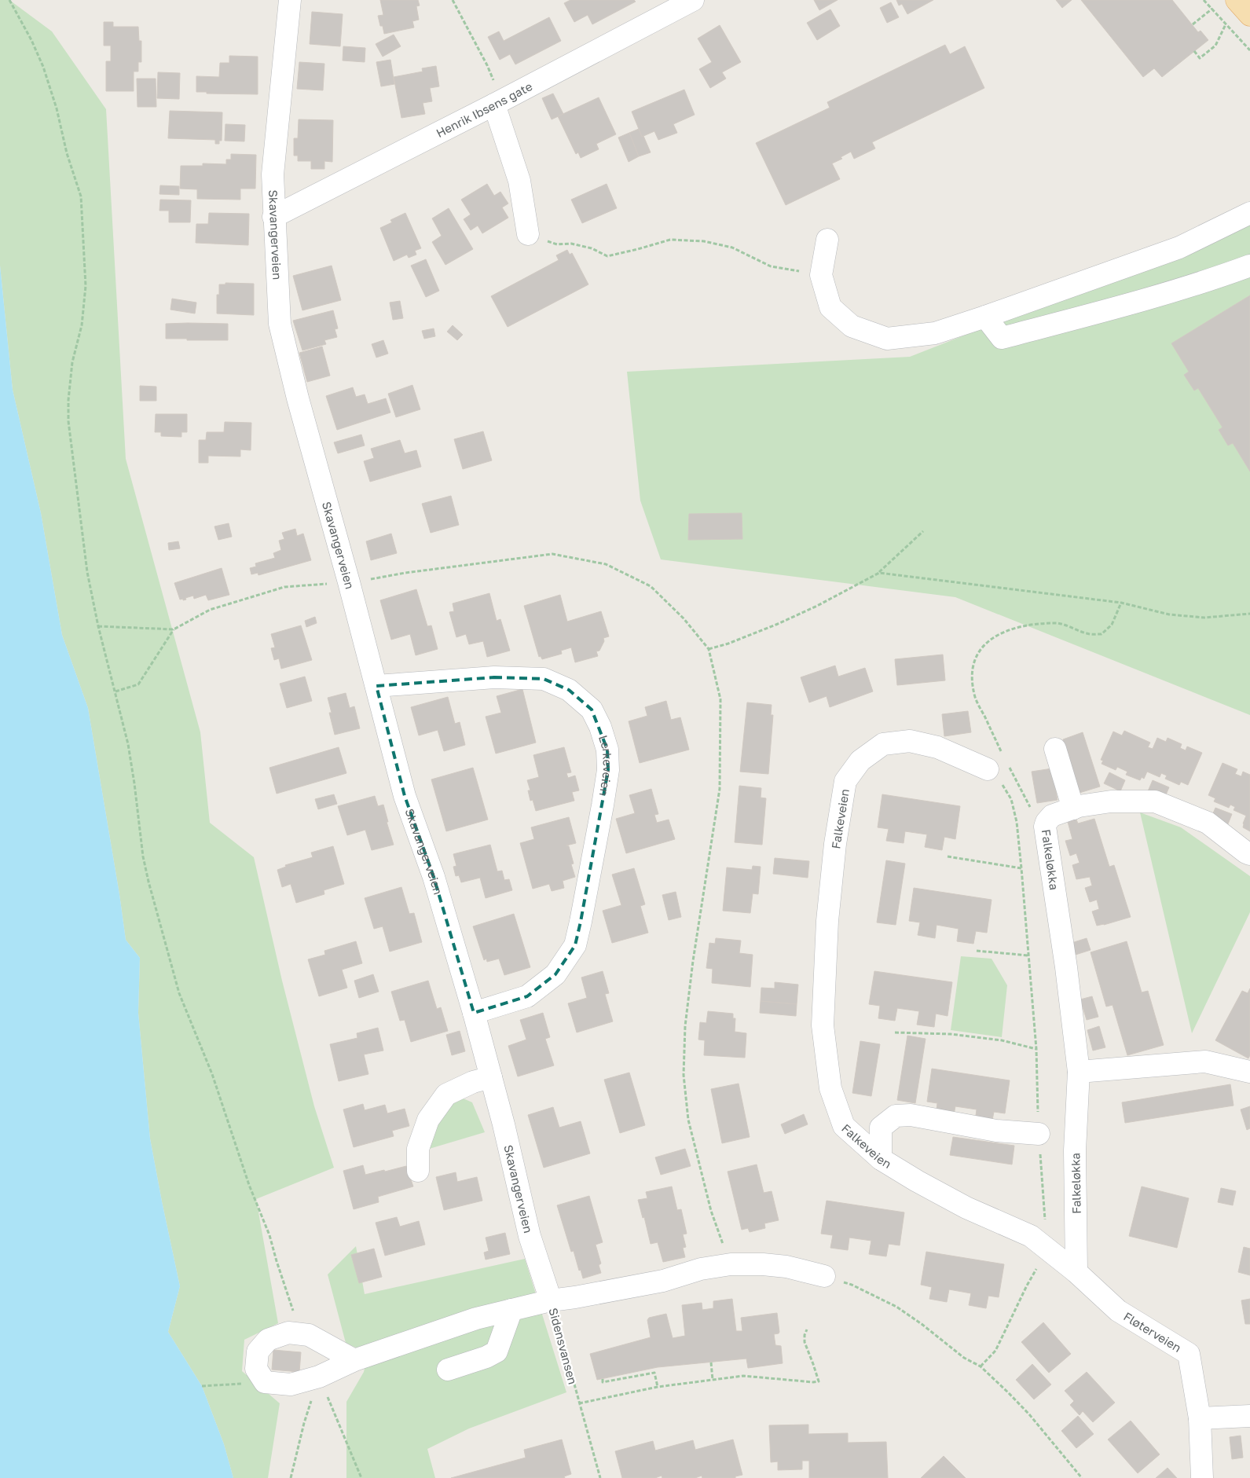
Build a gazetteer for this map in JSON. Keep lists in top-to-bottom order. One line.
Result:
{"streets":{"street":["Henrik Ibsens gate","Skavangerveien","Lerkeveien","Falkeveien","Falkeløkka","Fløterveien","Sidensvansen"]},"crossings":[["Henrik Ibsens gate","Skavangerveien"],["Skavangerveien","Lerkeveien"],["Skavangerveien","Sidensvansen"],["Falkeveien","Falkeløkka"],["Falkeveien","Fløterveien"],["Falkeløkka","Fløterveien"]]}
